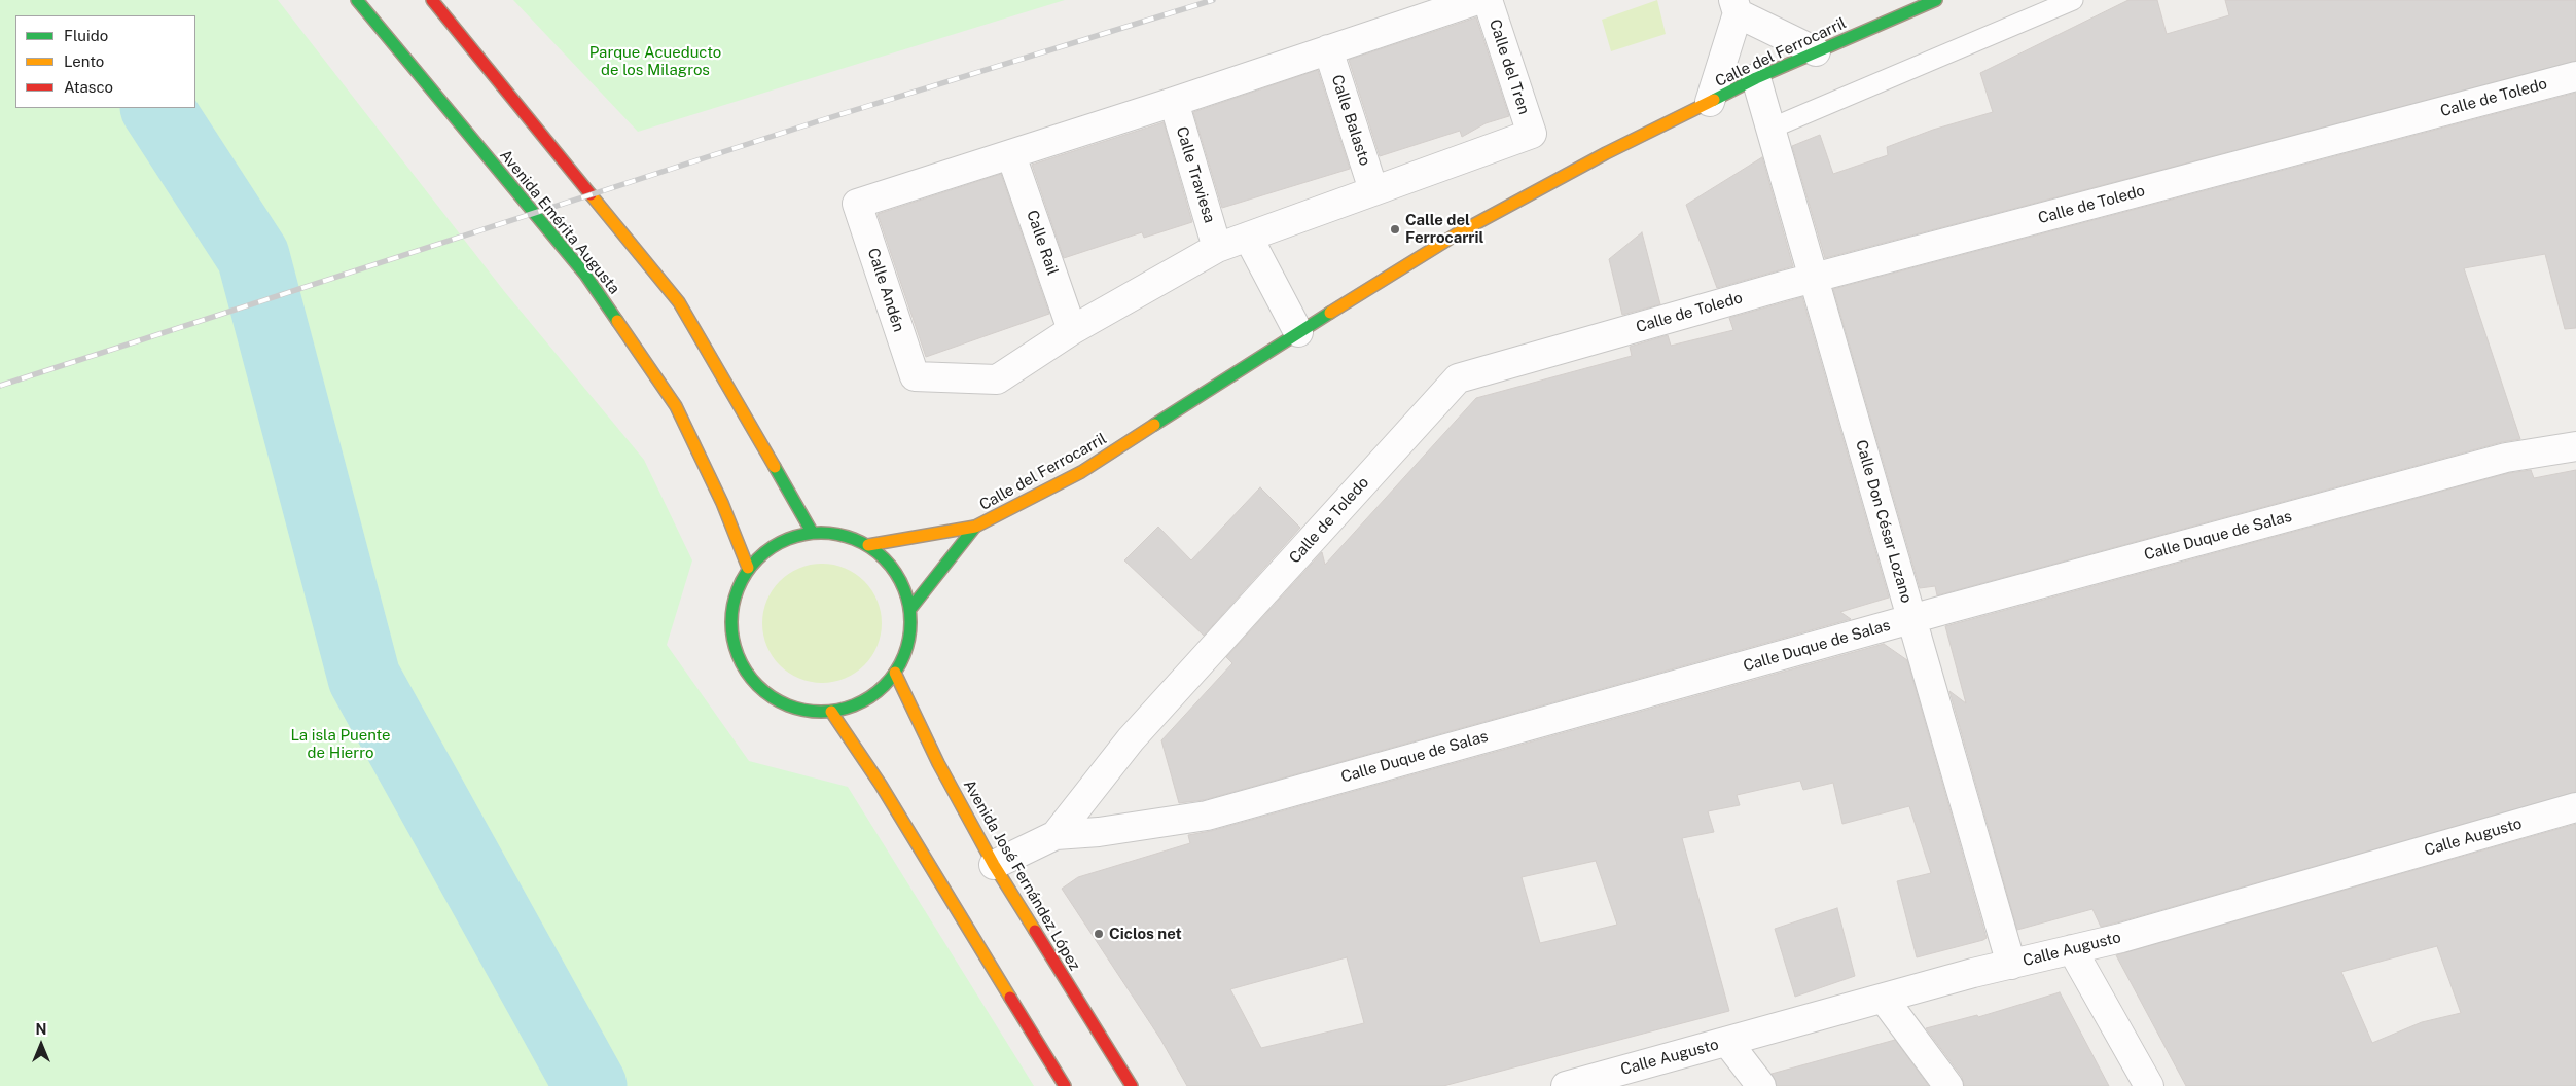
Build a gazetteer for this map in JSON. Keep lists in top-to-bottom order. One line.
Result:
{"streets":{"main road":["Calle del Ferrocarril","Avenida Emérita Augusta","Avenida José Fernández López"],"street":["Calle del Tren","Calle de Toledo","Calle Balasto","Calle Traviesa","Calle Rail","Calle Andén","Calle Don César Lozano","Calle Duque de Salas","Calle Augusto"]},"crossings":[["Calle del Ferrocarril","Avenida Emérita Augusta"],["Calle del Ferrocarril","Calle Don César Lozano"],["Calle del Ferrocarril","Avenida José Fernández López"],["Calle del Tren","Calle Balasto"],["Calle de Toledo","Calle Don César Lozano"],["Calle de Toledo","Calle Duque de Salas"],["Calle de Toledo","Avenida José Fernández López"],["Avenida Emérita Augusta","Avenida José Fernández López"],["Calle Rail","Calle Andén"],["Calle Don César Lozano","Calle Duque de Salas"],["Calle Don César Lozano","Calle Augusto"]],"parks":["Parque Acueducto de los Milagros","La isla Puente de Hierro"],"places":["Calle del Ferrocarril","Ciclos net"],"legend":["Fluido","Lento","Atasco"],"north":"top"}
